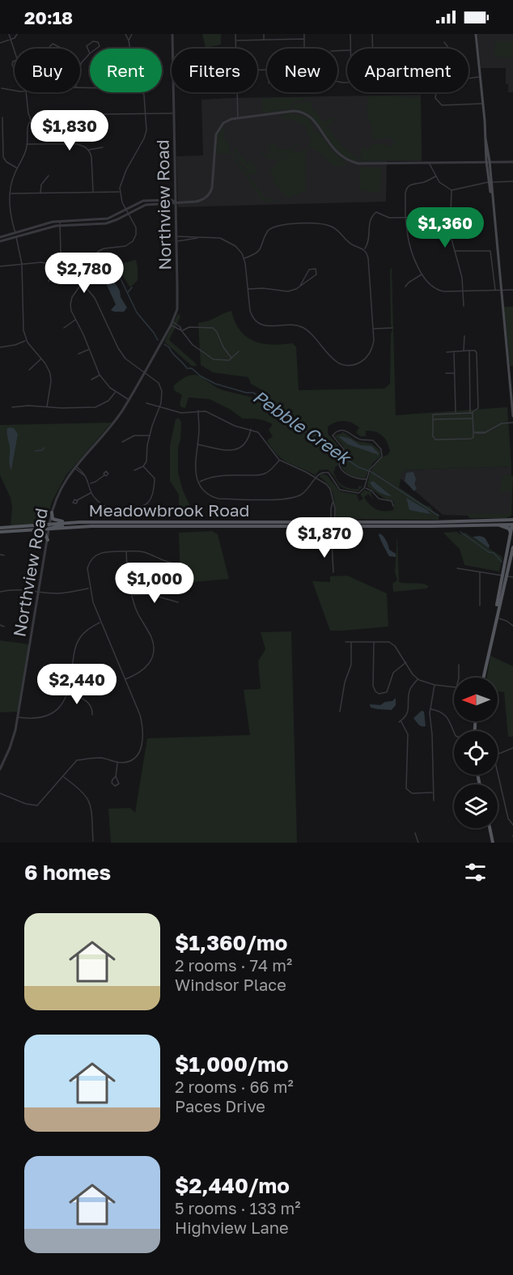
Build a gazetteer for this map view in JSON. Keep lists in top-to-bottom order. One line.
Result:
{"streets":{"main road":["Meadowbrook Road"],"street":["Northview Road"]},"crossings":[["Northview Road","Meadowbrook Road"]],"water":["Pebble Creek"],"north":"left","page":{"status":"20:18","chip":["Buy","Rent","Filters","New","Apartment"],"price":["$1,830","$1,360","$2,780","$1,870","$1,000","$2,440"],"heading":"6 homes","list":[{"name":"$1,360/mo","note":"2 rooms · 74 m² · Windsor Place"},{"name":"$1,000/mo","note":"2 rooms · 66 m² · Paces Drive"},{"name":"$2,440/mo","note":"5 rooms · 133 m² · Highview Lane"}]}}
